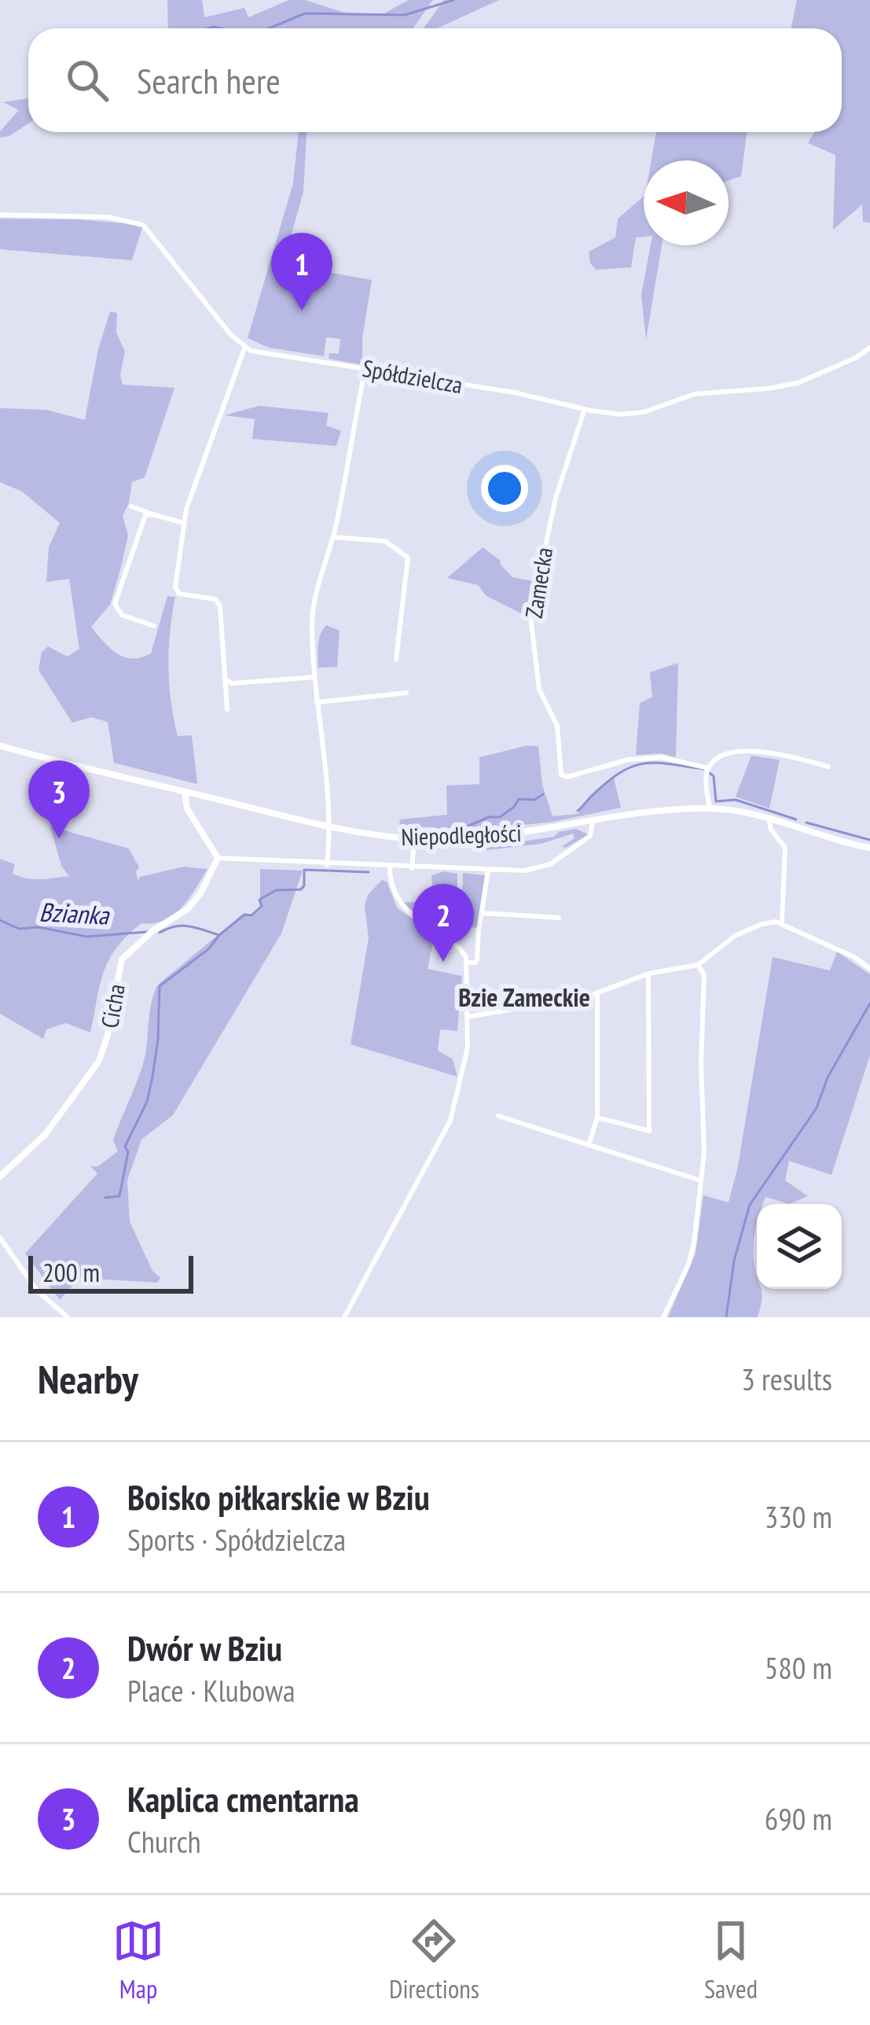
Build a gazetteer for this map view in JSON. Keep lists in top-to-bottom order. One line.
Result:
{"streets":{"street":["Spółdzielcza","Zamecka","Niepodległości","Cicha"]},"crossings":[["Spółdzielcza","Zamecka"]],"districts":["Bzie Zameckie"],"water":["Bzianka"],"scale_bar":"200 m","north":"left","page":{"search":"Search here","pins":["1","3","2"],"scale":"200 m","heading":["Nearby","3 results"],"list":[{"mark":"1","name":"Boisko piłkarskie w Bziu","note":"Sports · Spółdzielcza","value":"330 m"},{"mark":"2","name":"Dwór w Bziu","note":"Place · Klubowa","value":"580 m"},{"mark":"3","name":"Kaplica cmentarna","note":"Church","value":"690 m"}],"nav":["Map","Directions","Saved"]}}
